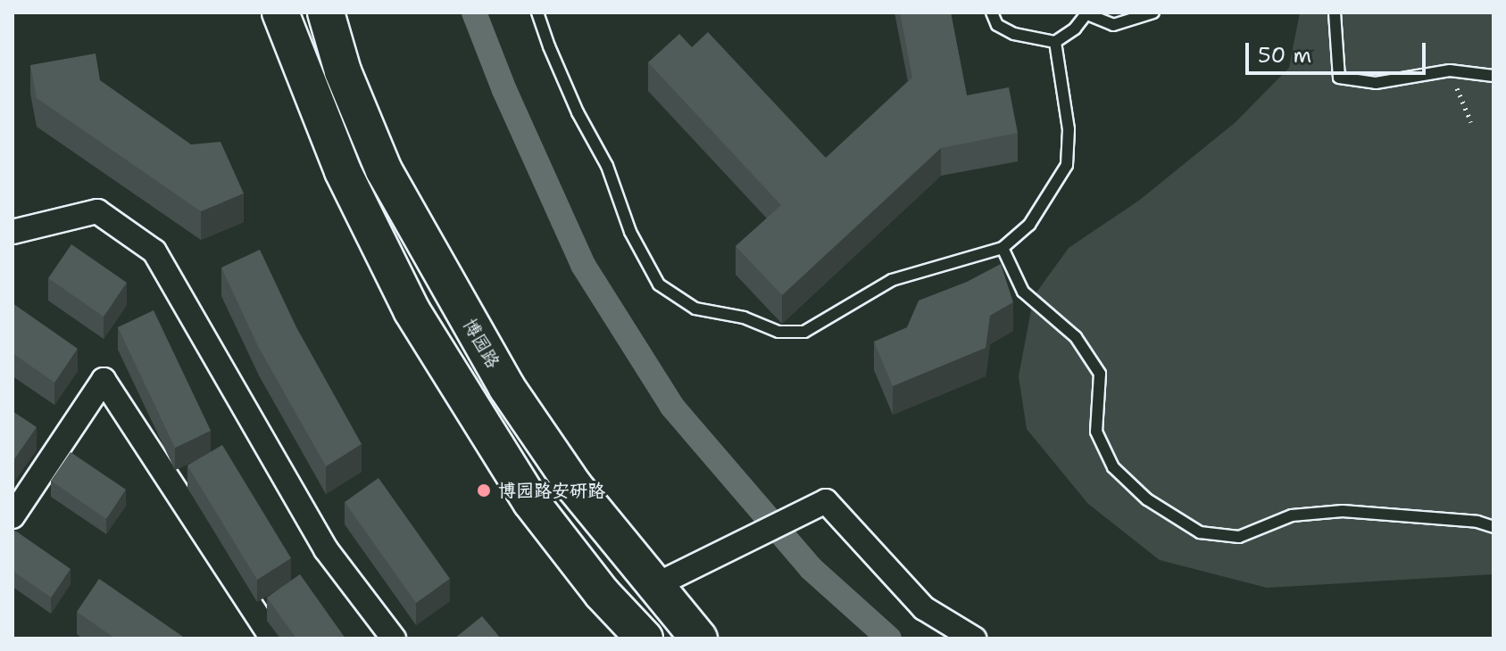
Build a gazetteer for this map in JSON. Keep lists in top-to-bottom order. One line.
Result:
{"streets":{"main road":["博园路"]},"places":["博园路安研路"],"scale_bar":"50 m"}
